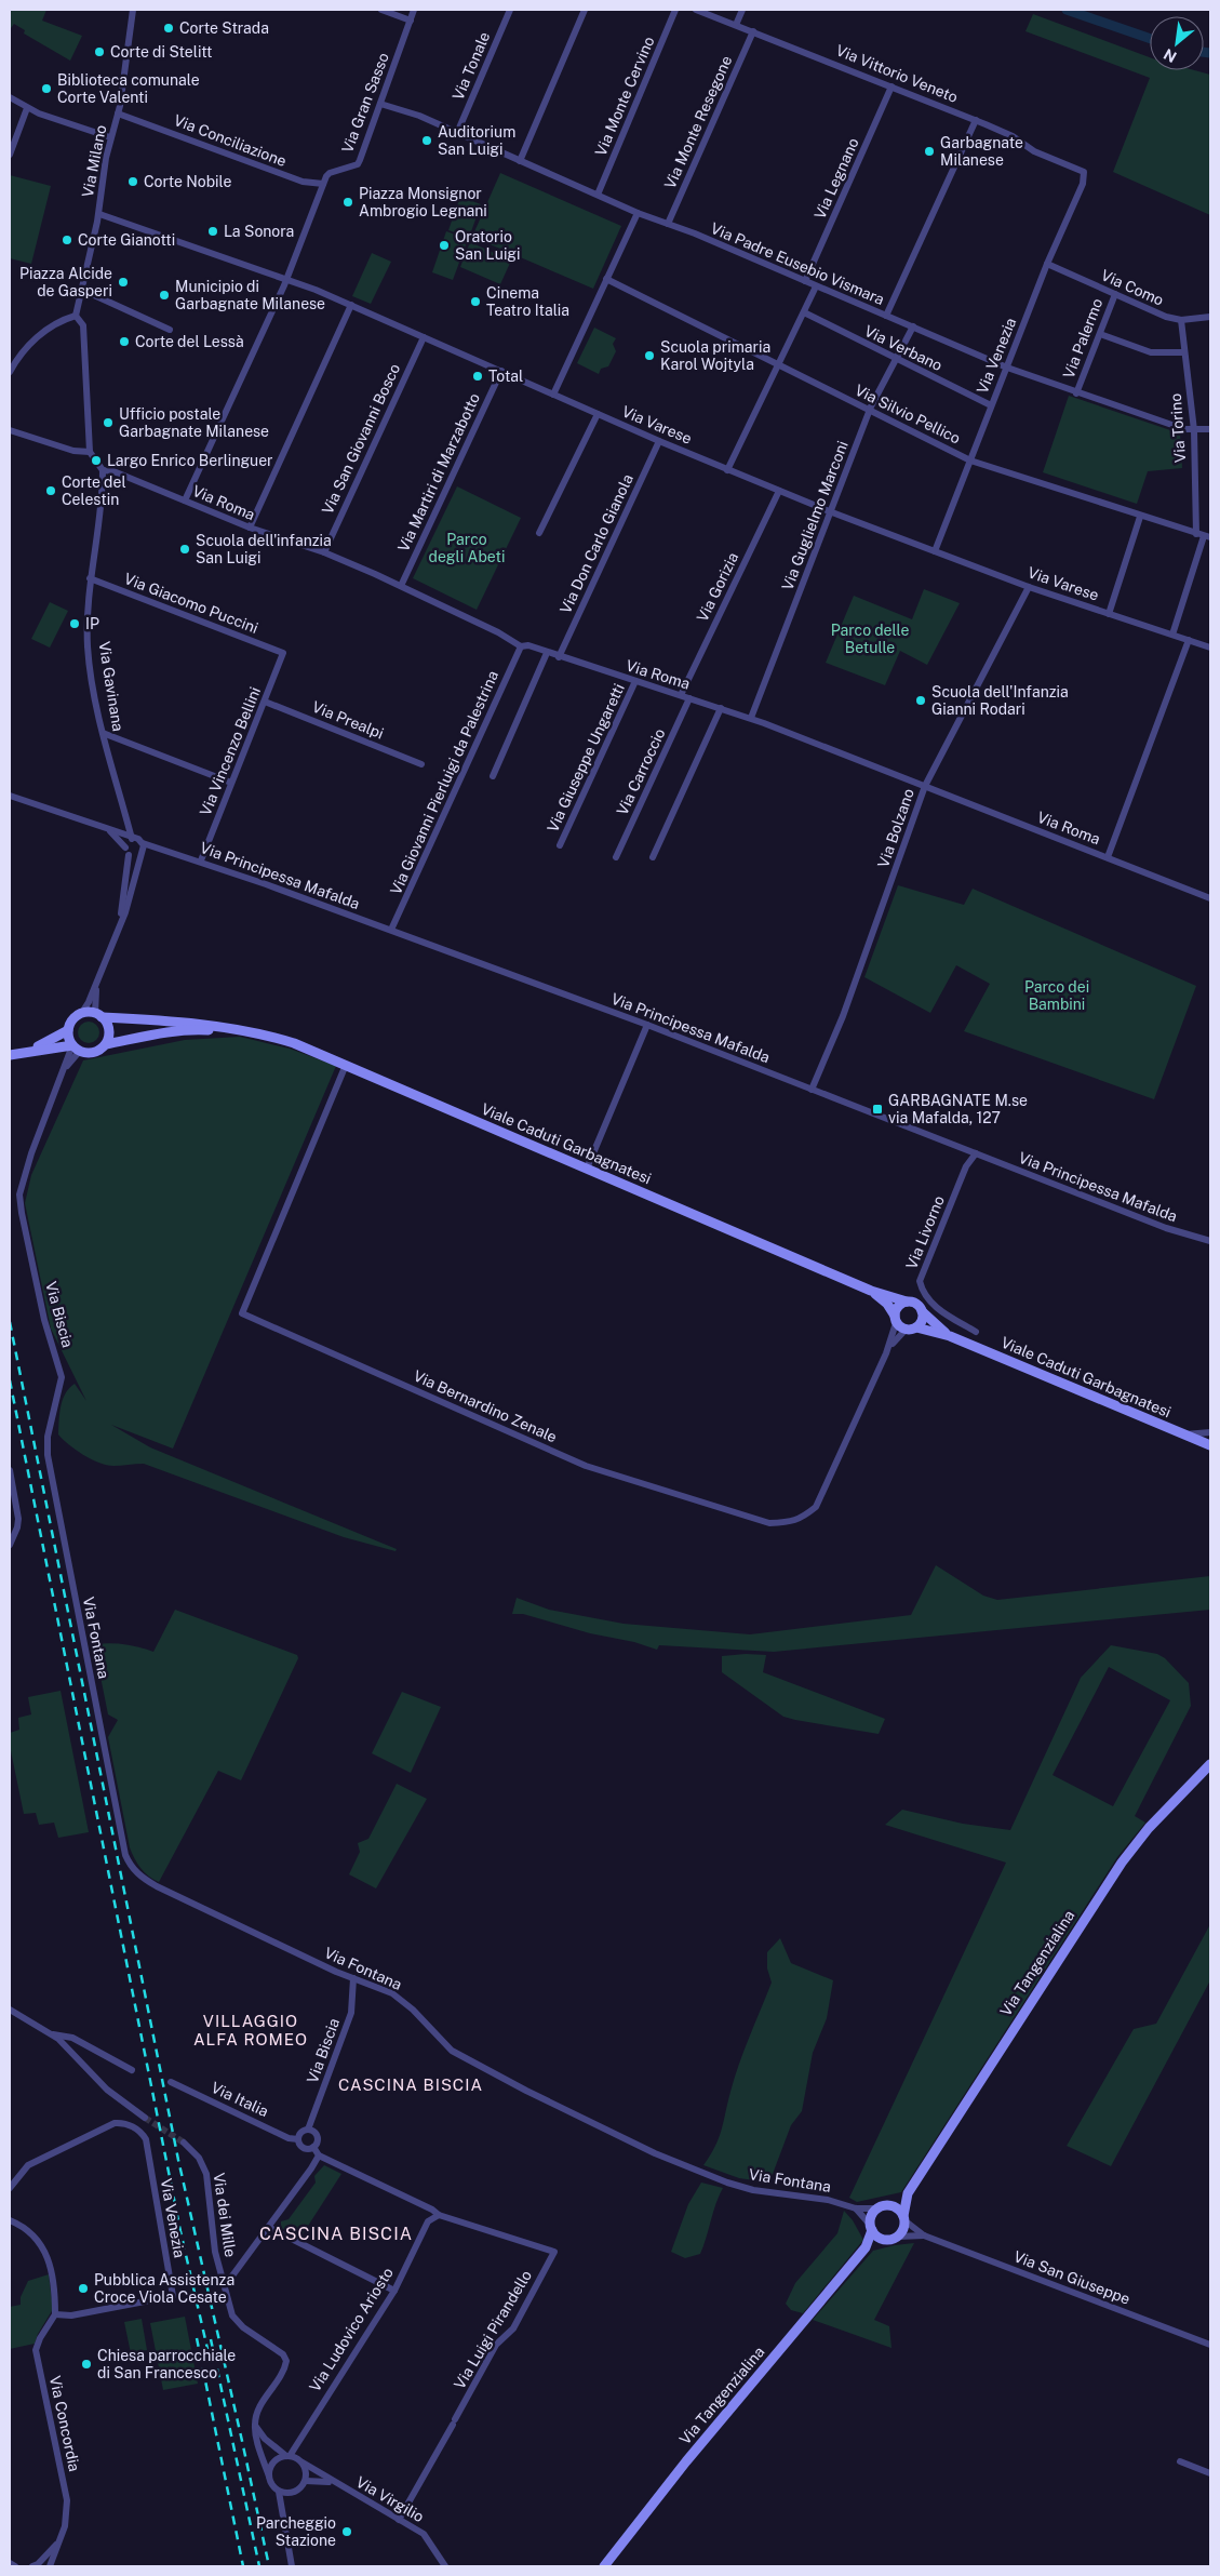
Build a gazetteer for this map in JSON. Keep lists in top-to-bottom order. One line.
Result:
{"streets":{"street":["Via Tonale","Via Vittorio Veneto","Via Monte Cervino","Via Gran Sasso","Via Monte Resegone","Via Conciliazione","Via Milano","Via Legnano","Via Padre Eusebio Vismara","Via Como","Via Palermo","Via Verbano","Via Venezia","Via Silvio Pellico","Via Varese","Via Torino","Via San Giovanni Bosco","Via Martiri di Marzabotto","Via Roma","Via Guglielmo Marconi","Via Don Carlo Gianola","Via Gorizia","Via Giacomo Puccini","Via Gavinana","Via Prealpi","Via Vincenzo Bellini","Via Giuseppe Ungaretti","Via Carroccio","Via Giovanni Pierluigi da Palestrina","Via Bolzano","Via Principessa Mafalda","Viale Caduti Garbagnatesi","Via Livorno","Via Biscia","Via Bernardino Zenale","Via Fontana","Via Tangenzialina","Via Italia","Via dei Mille","Via San Giuseppe","Via Ludovico Ariosto","Via Luigi Pirandello","Via Concordia","Via Virgilio"]},"crossings":[["Via Tonale","Via Padre Eusebio Vismara"],["Via Vittorio Veneto","Via Monte Resegone"],["Via Vittorio Veneto","Via Legnano"],["Via Vittorio Veneto","Via Venezia"],["Via Monte Cervino","Via Padre Eusebio Vismara"],["Via Gran Sasso","Via Conciliazione"],["Via Gran Sasso","Via Padre Eusebio Vismara"],["Via Monte Resegone","Via Padre Eusebio Vismara"],["Via Conciliazione","Via Milano"],["Via Milano","Via Varese"],["Via Legnano","Via Padre Eusebio Vismara"],["Via Padre Eusebio Vismara","Via Palermo"],["Via Padre Eusebio Vismara","Via Venezia"],["Via Padre Eusebio Vismara","Via Torino"],["Via Padre Eusebio Vismara","Via Guglielmo Marconi"],["Via Como","Via Palermo"],["Via Como","Via Venezia"],["Via Como","Via Torino"],["Via Verbano","Via Venezia"],["Via Verbano","Via Guglielmo Marconi"],["Via Venezia","Via Silvio Pellico"],["Via Venezia","Via Varese"],["Via Venezia","Via Concordia"],["Via Silvio Pellico","Via Torino"],["Via Silvio Pellico","Via Guglielmo Marconi"],["Via Varese","Via Torino"],["Via Varese","Via San Giovanni Bosco"],["Via Varese","Via Martiri di Marzabotto"],["Via Varese","Via Guglielmo Marconi"],["Via Varese","Via Don Carlo Gianola"],["Via Varese","Via Gorizia"],["Via Varese","Via Bolzano"],["Via San Giovanni Bosco","Via Roma"],["Via Martiri di Marzabotto","Via Roma"],["Via Roma","Via Guglielmo Marconi"],["Via Roma","Via Don Carlo Gianola"],["Via Roma","Via Gorizia"],["Via Roma","Via Gavinana"],["Via Roma","Via Giuseppe Ungaretti"],["Via Roma","Via Carroccio"],["Via Roma","Via Giovanni Pierluigi da Palestrina"],["Via Roma","Via Bolzano"],["Via Giacomo Puccini","Via Gavinana"],["Via Giacomo Puccini","Via Vincenzo Bellini"],["Via Gavinana","Via Principessa Mafalda"],["Via Prealpi","Via Vincenzo Bellini"],["Via Vincenzo Bellini","Via Principessa Mafalda"],["Via Giovanni Pierluigi da Palestrina","Via Principessa Mafalda"],["Via Bolzano","Via Principessa Mafalda"],["Via Principessa Mafalda","Via Livorno"],["Viale Caduti Garbagnatesi","Via Biscia"],["Viale Caduti Garbagnatesi","Via Bernardino Zenale"],["Via Biscia","Via Fontana"],["Via Biscia","Via Italia"],["Via Fontana","Via Tangenzialina"],["Via Fontana","Via San Giuseppe"],["Via Tangenzialina","Via San Giuseppe"],["Via Ludovico Ariosto","Via Luigi Pirandello"],["Via Ludovico Ariosto","Via Virgilio"],["Via Luigi Pirandello","Via Virgilio"]],"districts":["VILLAGGIO ALFA ROMEO","CASCINA BISCIA","CASCINA BISCIA"],"parks":["Parco degli Abeti","Parco delle Betulle","Parco dei Bambini"],"places":{"other":["Corte Strada","Corte di Stelitt","Biblioteca comunale Corte Valenti","Auditorium San Luigi","Garbagnate Milanese","Corte Nobile","Piazza Monsignor Ambrogio Legnani","La Sonora","Corte Gianotti","Oratorio San Luigi","Piazza Alcide de Gasperi","Municipio di Garbagnate Milanese","Cinema Teatro Italia","Corte del Lessà","Scuola primaria Karol Wojtyla","Total","Ufficio postale Garbagnate Milanese","Largo Enrico Berlinguer","Corte del Celestin","Scuola dell'infanzia San Luigi","IP","Scuola dell'Infanzia Gianni Rodari","Pubblica Assistenza Croce Viola Cesate","Chiesa parrocchiale di San Francesco","Parcheggio Stazione"],"transit":["GARBAGNATE M.se via Mafalda, 127"]},"north":"bottom left"}
